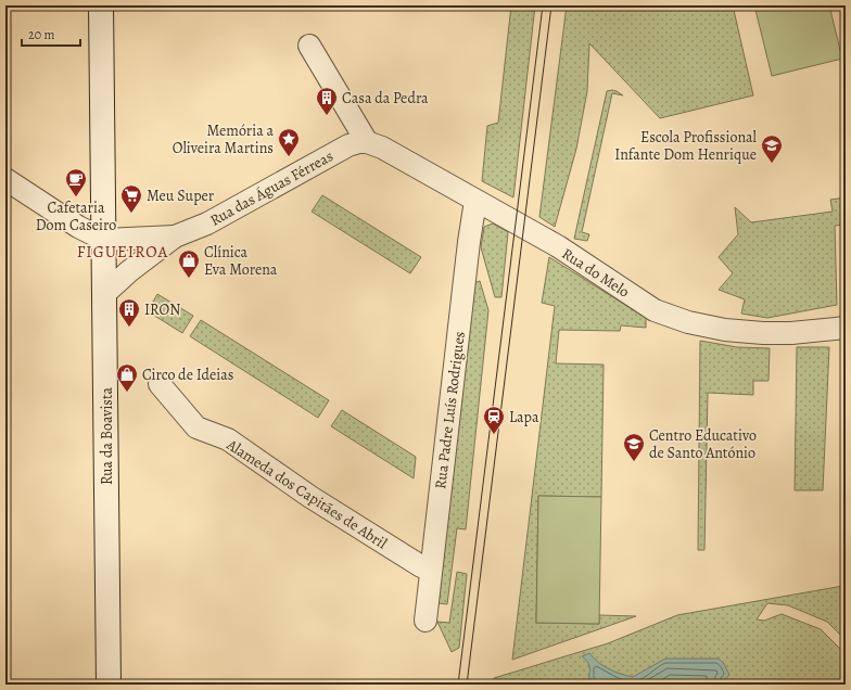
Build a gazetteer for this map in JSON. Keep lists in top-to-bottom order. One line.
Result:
{"streets":{"main road":["Rua da Boavista"],"street":["Rua das Águas Férreas","Rua do Melo","Rua Padre Luís Rodrigues","Alameda dos Capitães de Abril"]},"crossings":[["Rua das Águas Férreas","Rua do Melo"],["Rua das Águas Férreas","Rua da Boavista"],["Rua do Melo","Rua Padre Luís Rodrigues"]],"districts":["FIGUEIROA"],"places":{"building":["Casa da Pedra","IRON"],"place":["Memória a Oliveira Martins"],"school or university":["Escola Profissional Infante Dom Henrique","Centro Educativo de Santo António"],"cafe":["Cafetaria Dom Caseiro"],"supermarket":["Meu Super"],"shop":["Clínica Eva Morena","Circo de Ideias"],"station":["Lapa"]},"scale_bar":"20 m"}
